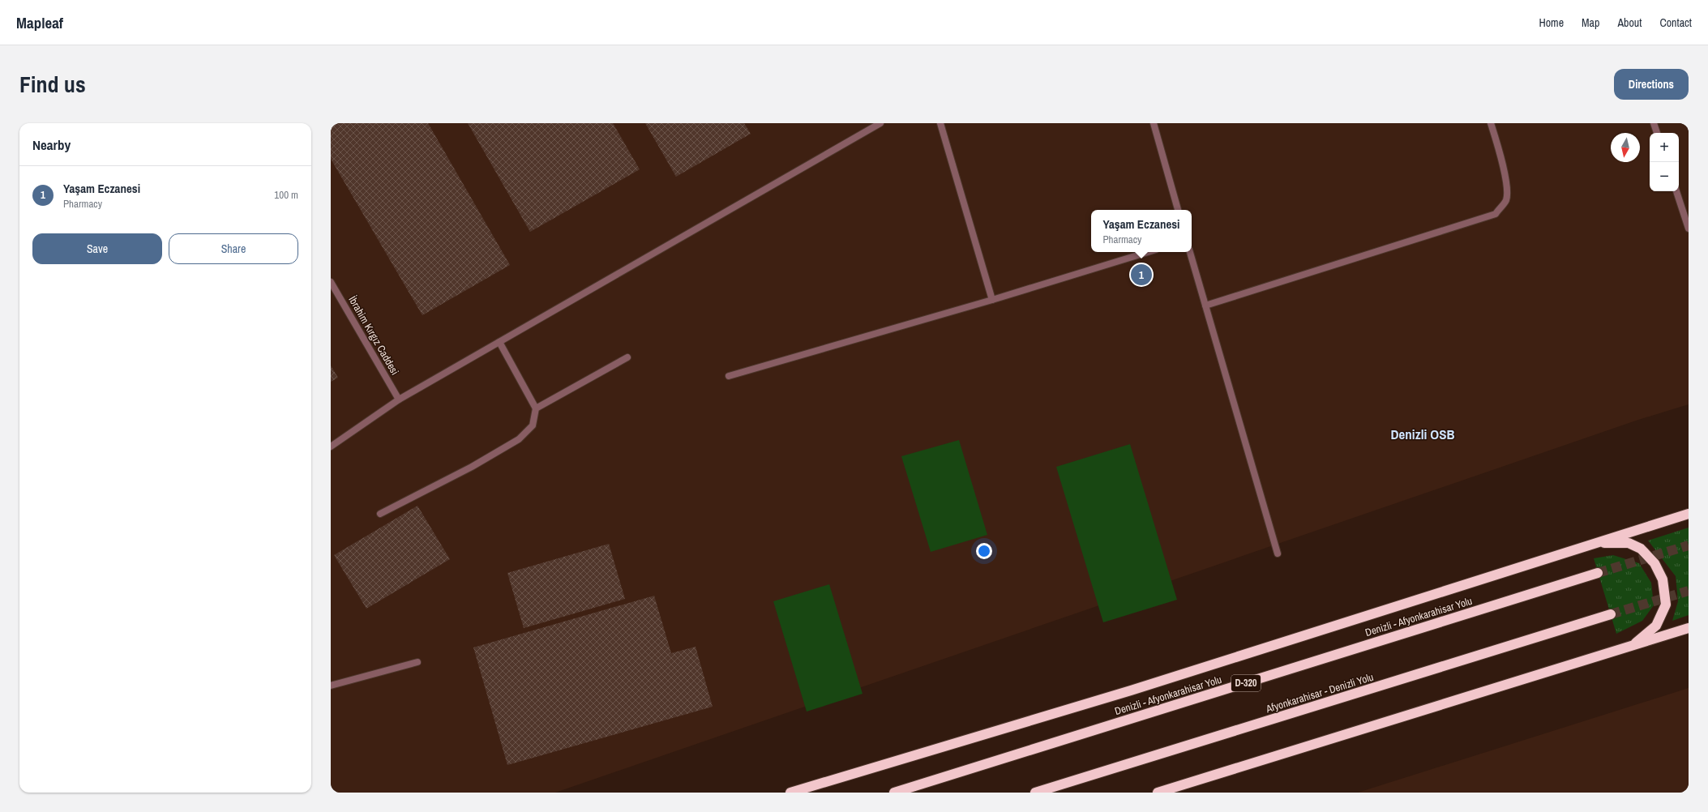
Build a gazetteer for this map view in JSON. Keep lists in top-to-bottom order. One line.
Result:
{"streets":{"highway":["Denizli - Afyonkarahisar Yolu","D-320","Afyonkarahisar - Denizli Yolu"],"street":["İbrahim Kırgız Caddesi"]},"districts":["Denizli OSB"],"north":"bottom","page":{"header":"Mapleaf","nav":["Home","Map","About","Contact"],"title":"Find us","buttons":["Directions",["Save","Share"]],"heading":"Nearby","map_buttons":["+","−"],"list":[{"mark":"1","name":"Yaşam Eczanesi","note":"Pharmacy","value":"100 m"}],"popup":["Yaşam Eczanesi","Pharmacy"],"pins":"1"}}
